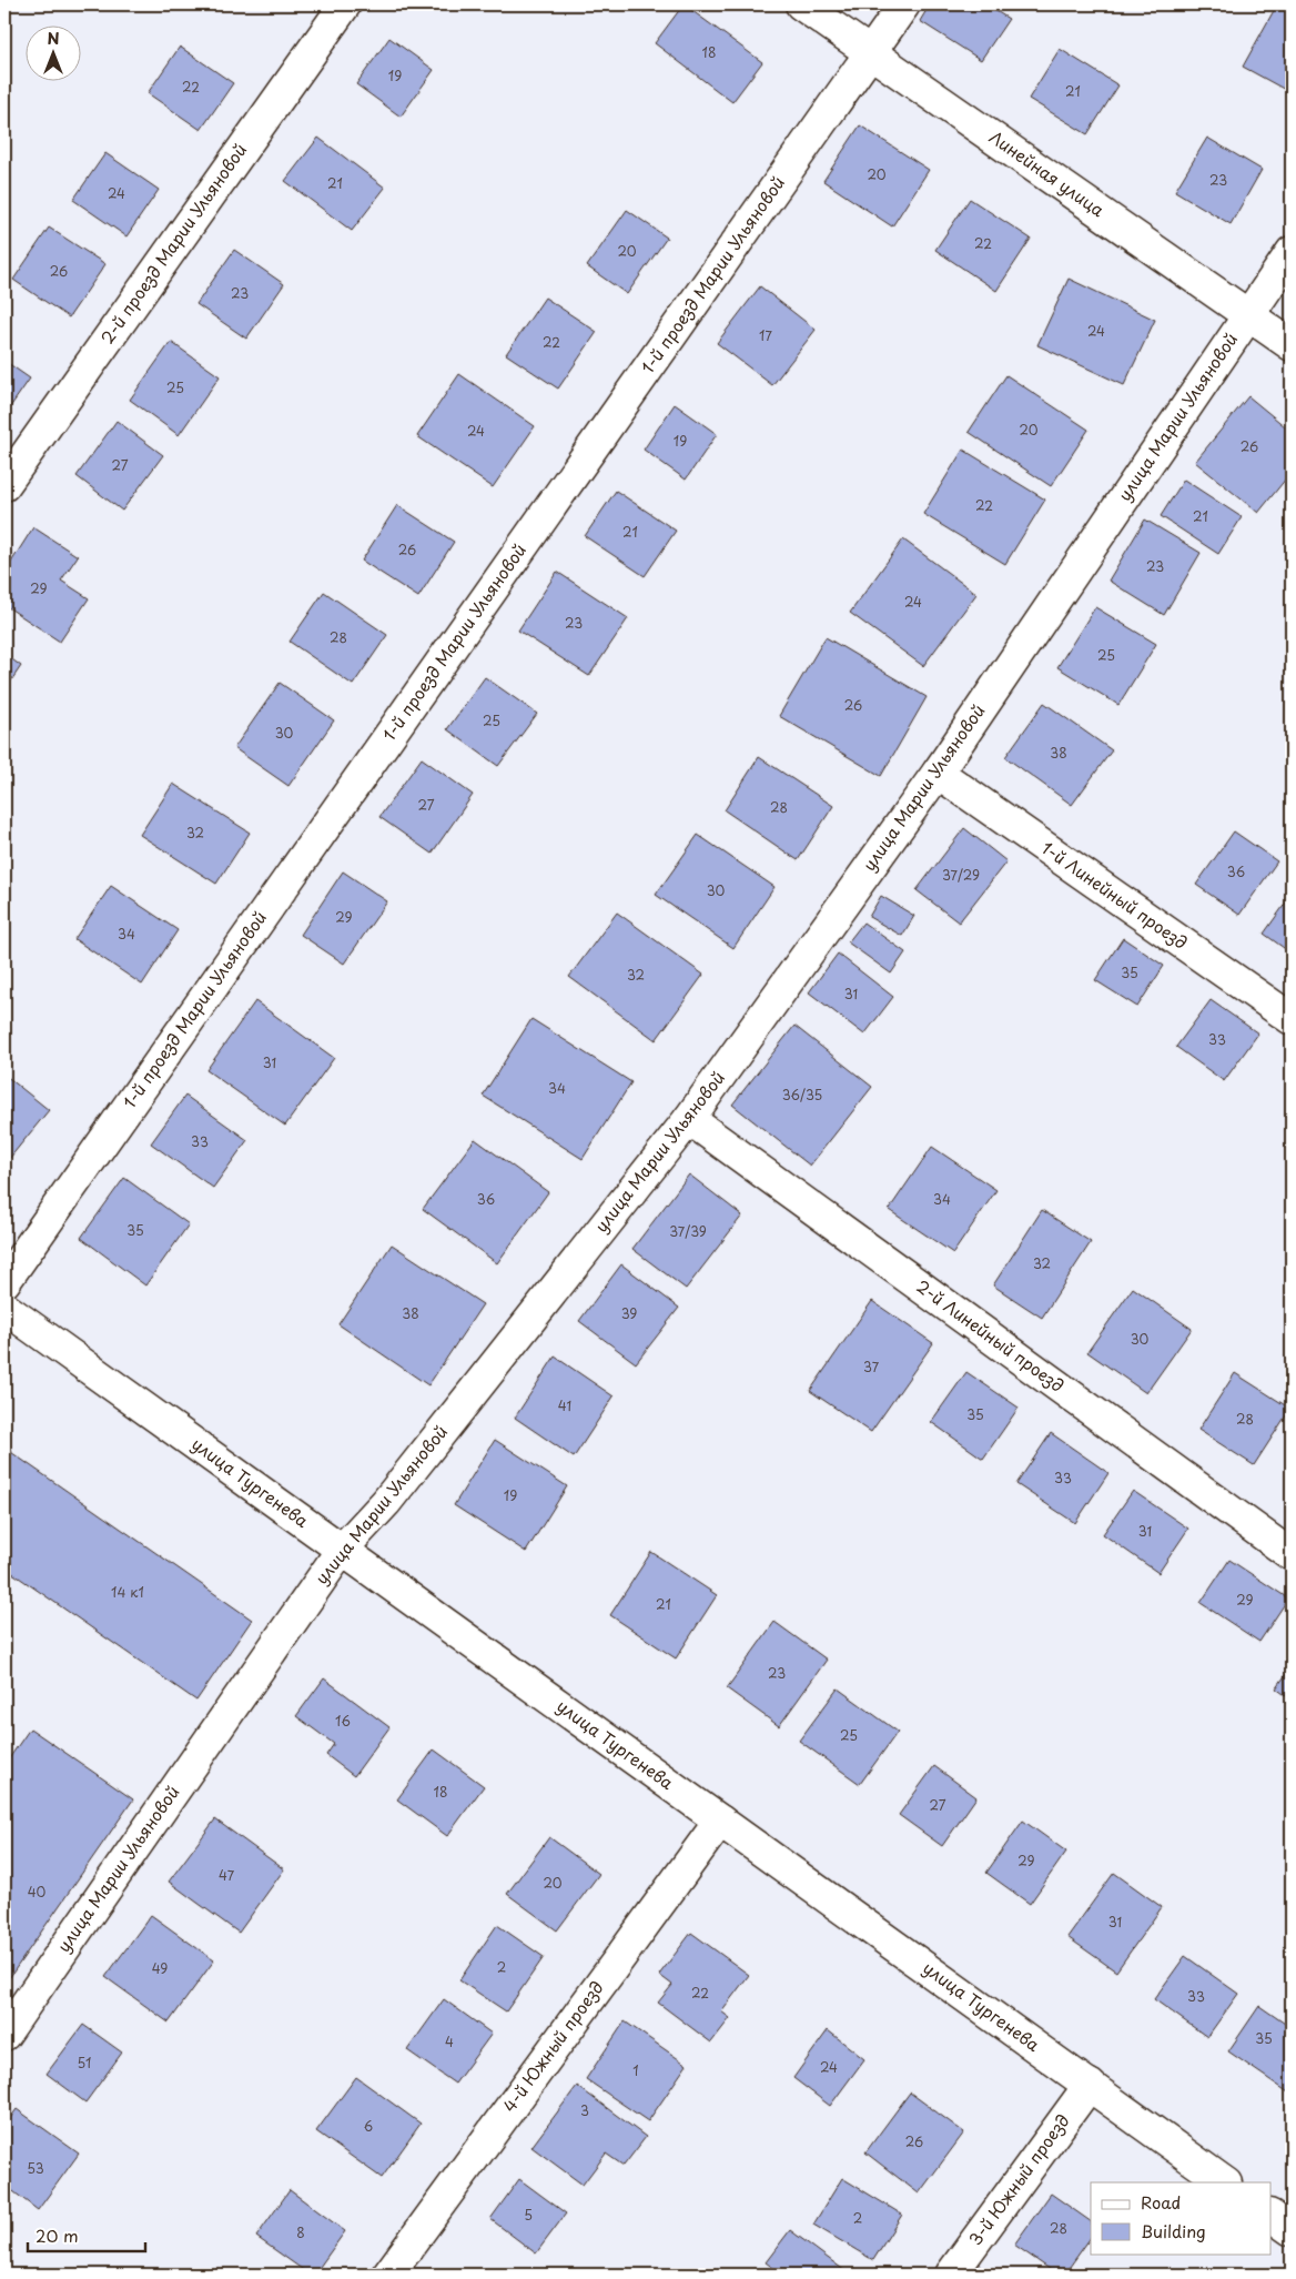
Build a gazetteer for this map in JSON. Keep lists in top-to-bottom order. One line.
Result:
{"streets":{"street":["Линейная улица","2-й проезд Марии Ульяновой","1-й проезд Марии Ульяновой","улица Марии Ульяновой","1-й Линейный проезд","2-й Линейный проезд","улица Тургенева","4-й Южный проезд","3-й Южный проезд"]},"crossings":[["Линейная улица","1-й проезд Марии Ульяновой"],["Линейная улица","улица Марии Ульяновой"],["улица Марии Ульяновой","1-й Линейный проезд"],["улица Марии Ульяновой","2-й Линейный проезд"],["улица Марии Ульяновой","улица Тургенева"],["улица Тургенева","4-й Южный проезд"],["улица Тургенева","3-й Южный проезд"]],"house_numbers":["18","19","22","21","20","23","21","24","22","20","26","23","24","17","22","25","20","24","19","26","27","22","21","21","26","23","29","24","23","28","25","26","25","30","38","27","28","32","36","37/29","30","29","34","35","32","31","33","31","34","36/35","33","36","34","35","37/39","32","38","39","30","37","41","35","28","33","19","31","14 к1","29","21","23","16","25","18","27","29","47","20","40","31","2","49","22","33","35","4","51","24","1","3","6","26","53","5","2","28","8"],"legend":["Road","Building"],"scale_bar":"20 m","north":"top"}
